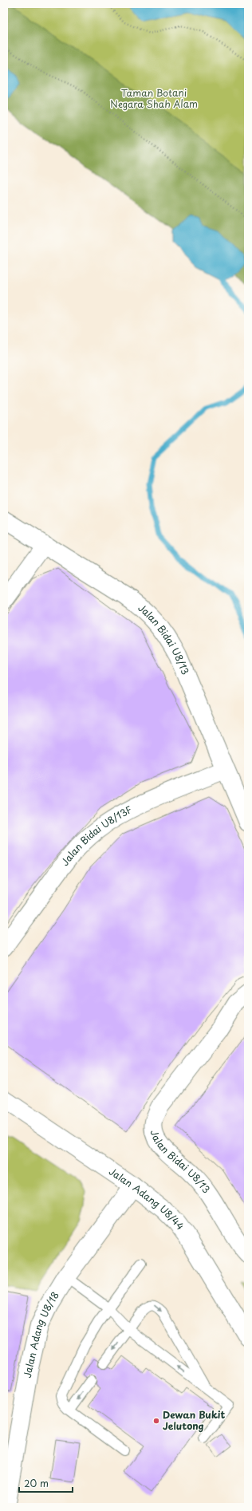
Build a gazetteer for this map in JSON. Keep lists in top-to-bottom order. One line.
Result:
{"streets":{"street":["Jalan Bidai U8/13","Jalan Bidai U8/13F","Jalan Adang U8/44","Jalan Adang U8/18"]},"crossings":[["Jalan Bidai U8/13","Jalan Bidai U8/13F"],["Jalan Adang U8/44","Jalan Adang U8/18"]],"parks":["Taman Botani Negara Shah Alam"],"places":["Dewan Bukit Jelutong"],"scale_bar":"20 m"}
